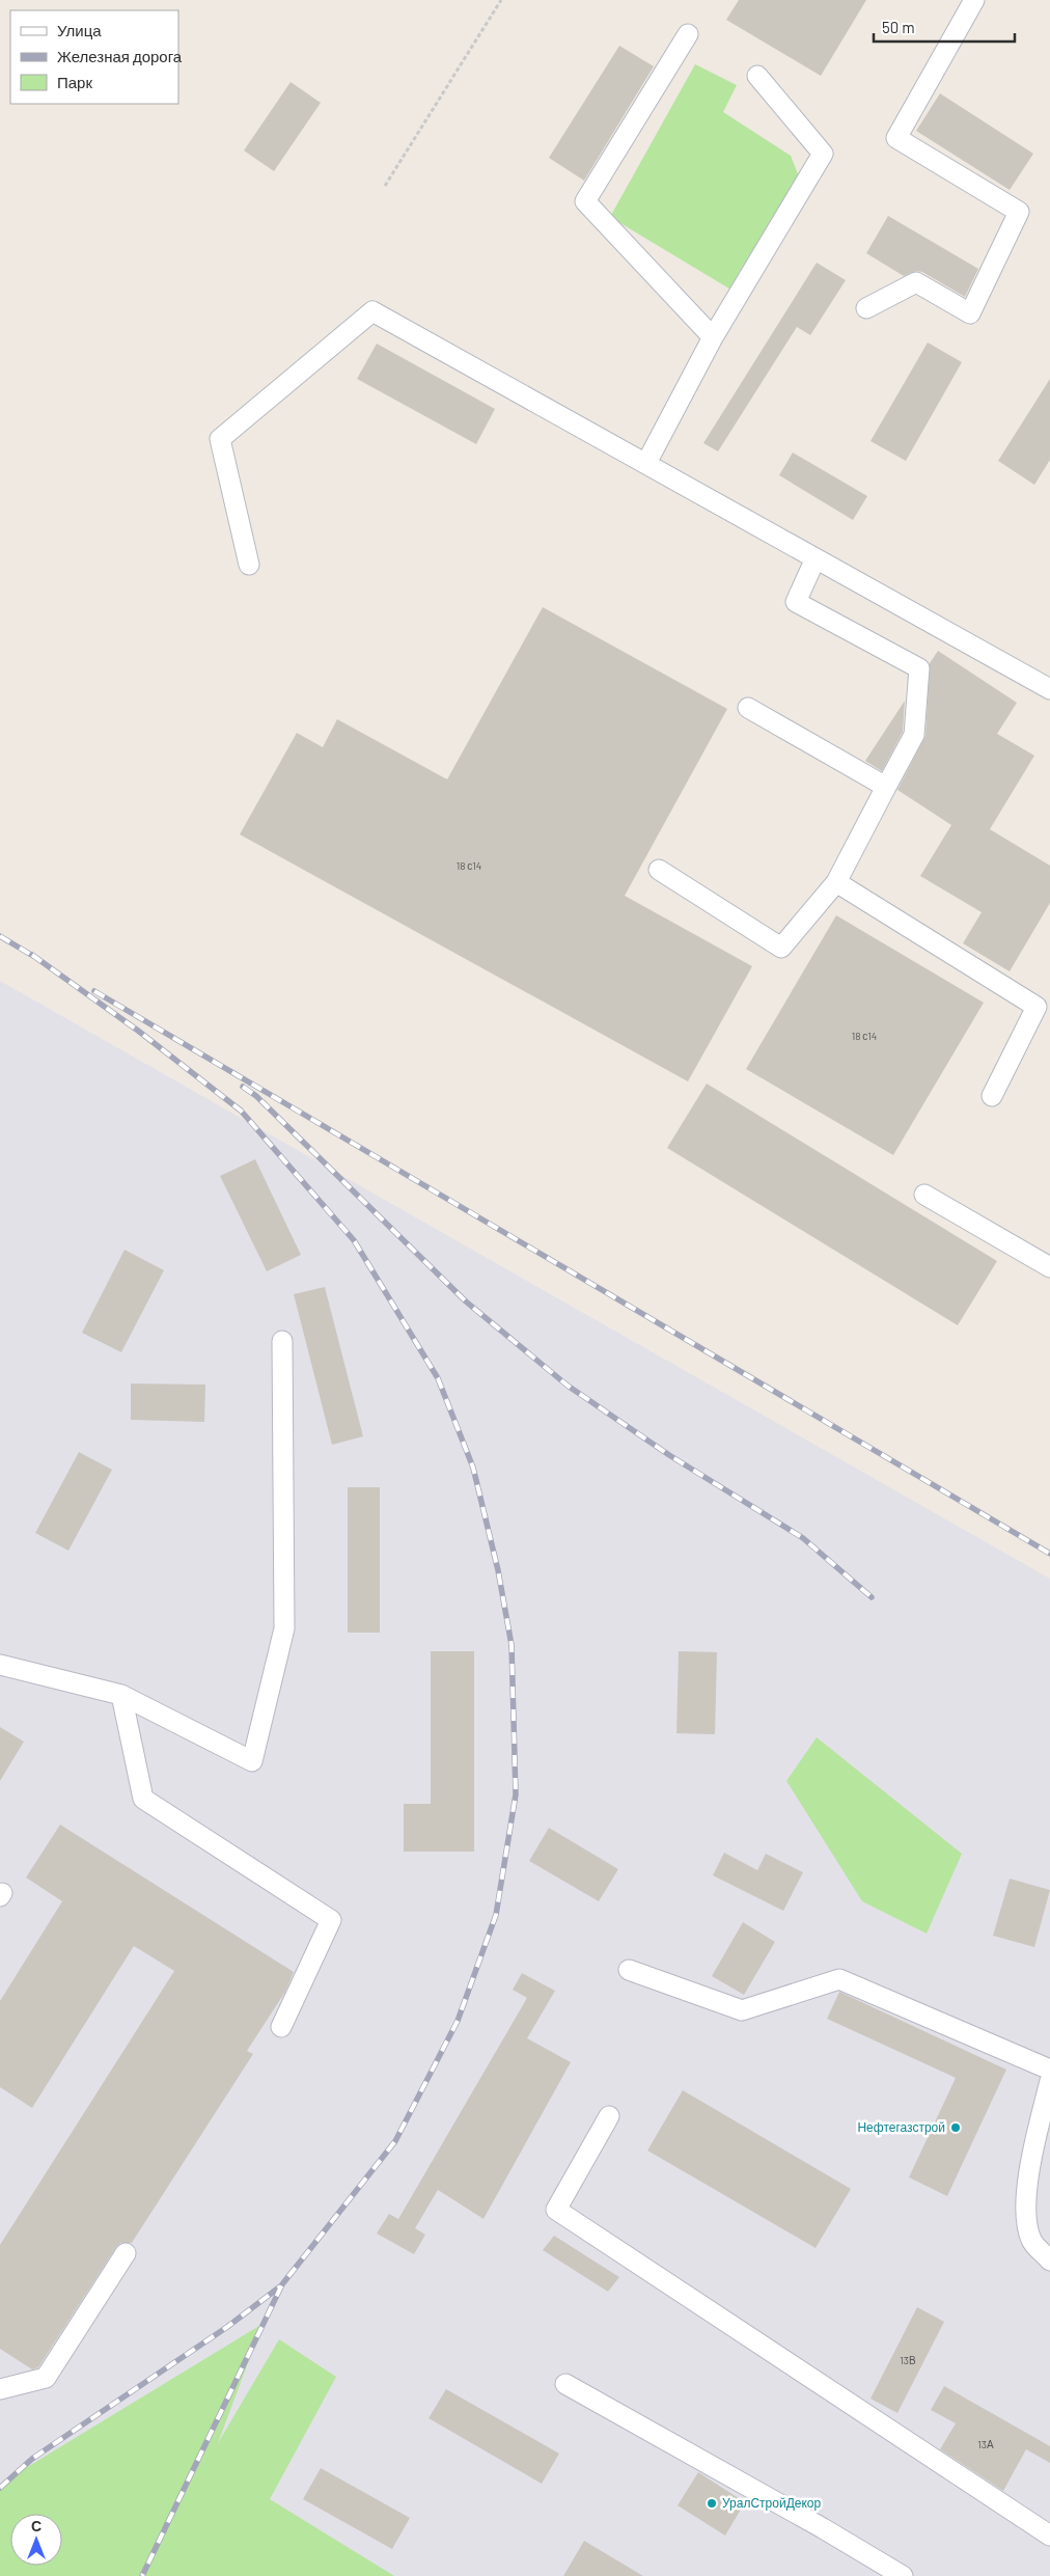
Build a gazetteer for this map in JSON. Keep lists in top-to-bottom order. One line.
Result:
{"places":["Нефтегазстрой","УралСтройДекор"],"house_numbers":["18 с14","18 с14","13В","13А"],"legend":["Улица","Железная дорога","Парк"],"scale_bar":"50 m","north":"top"}
